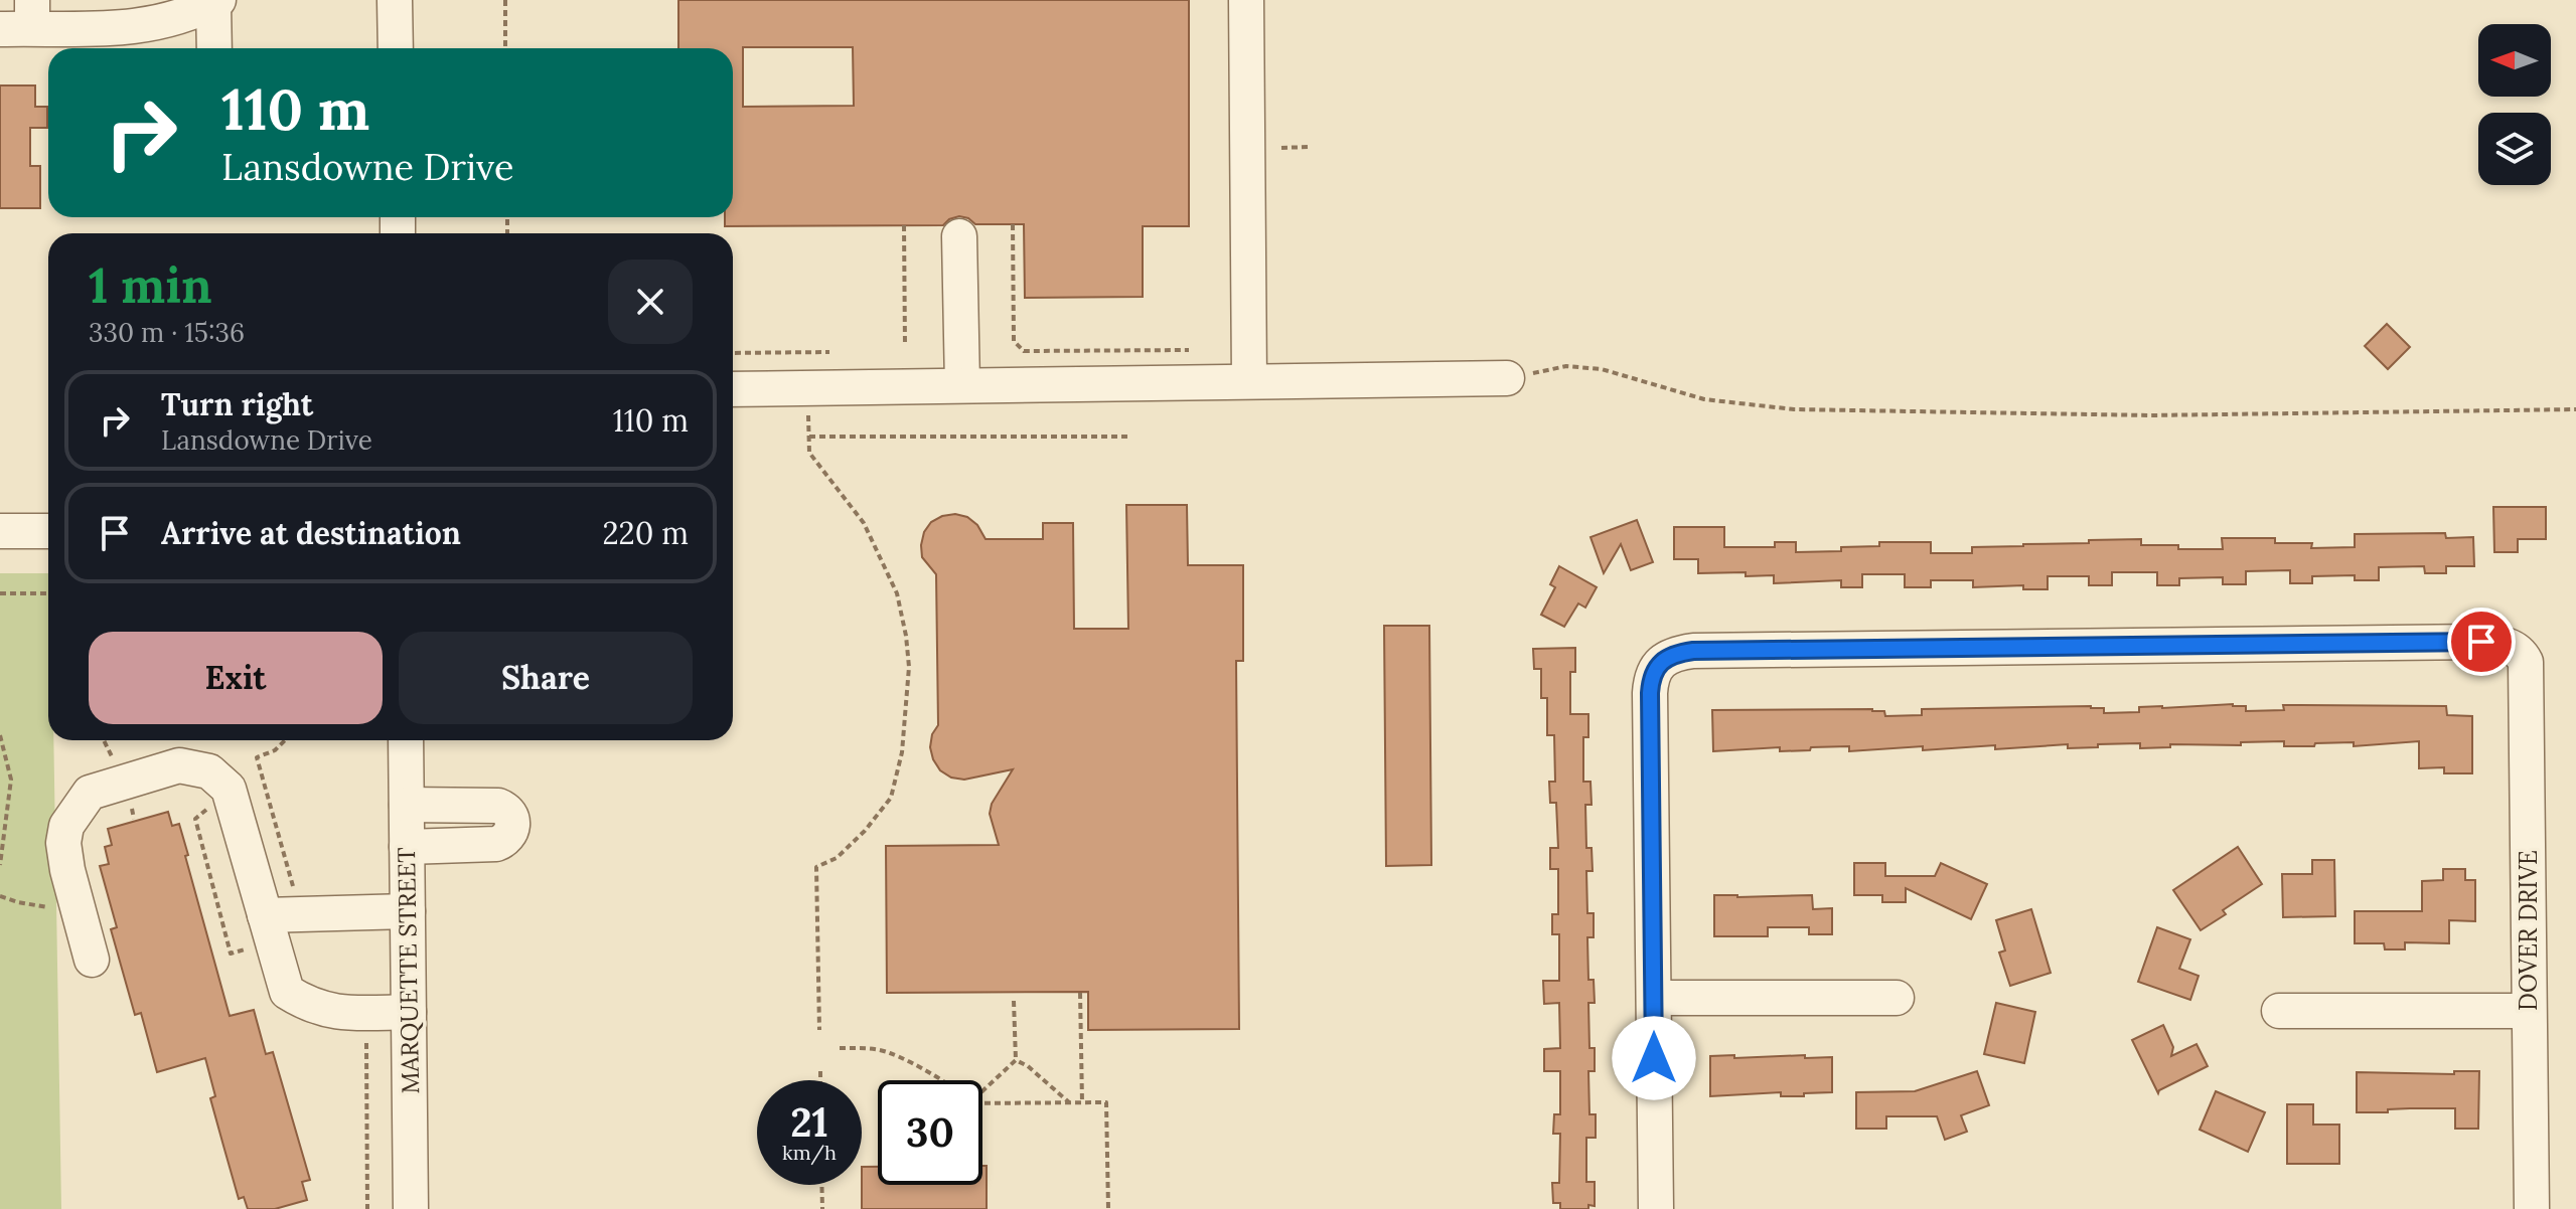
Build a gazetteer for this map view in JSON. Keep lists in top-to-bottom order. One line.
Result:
{"streets":{"street":["DOVER DRIVE","MARQUETTE STREET"]},"north":"left","page":{"turn":["110 m","Lansdowne Drive"],"heading":["1 min","330 m · 15:36"],"list":[{"name":"Turn right","note":"Lansdowne Drive","value":"110 m"},{"name":"Arrive at destination","value":"220 m"}],"buttons":["Exit","Share"],"speed":"21 km/h","limit":"30"}}
